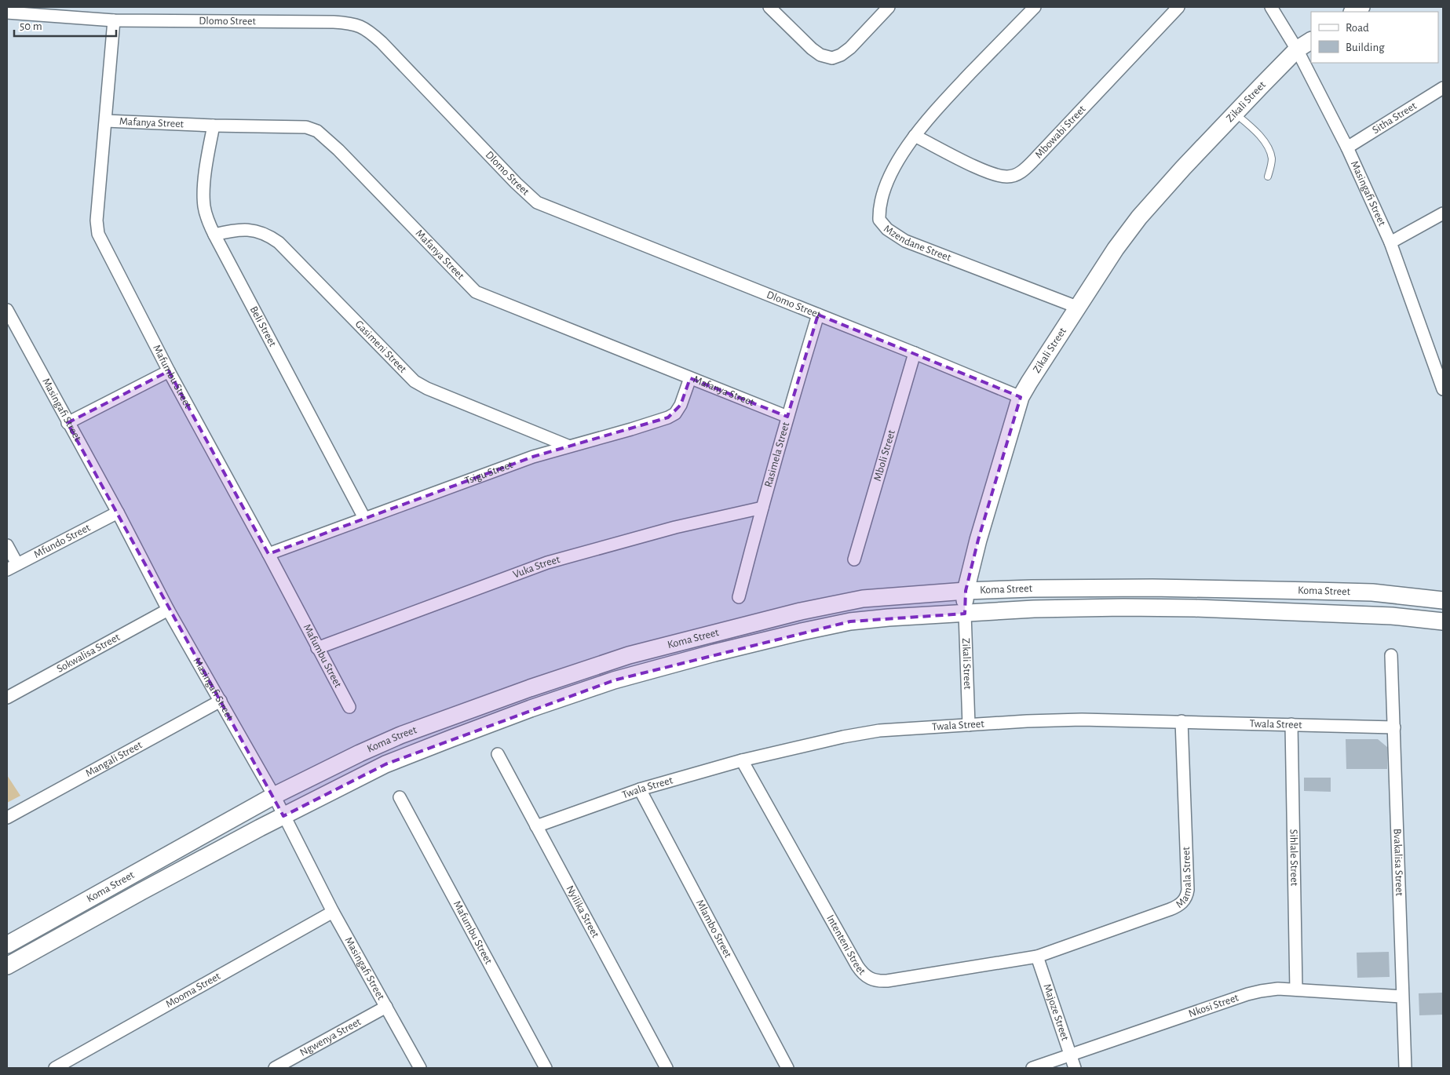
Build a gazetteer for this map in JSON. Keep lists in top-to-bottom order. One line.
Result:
{"streets":{"main road":["Zikali Street","Koma Street"],"street":["Dlomo Street","Sitha Street","Mafanya Street","Mbowabi Street","Masingafi Street","Mzendane Street","Beli Street","Gasimeni Street","Mafumbu Street","Rasimela Street","Mboli Street","Tsigu Street","Mfundo Street","Vuka Street","Sokwalisa Street","Twala Street","Mangali Street","Sihlale Street","Bvakalisa Street","Mamala Street","Nyilika Street","Mlambo Street","Intenteni Street","Mooma Street","Nkosi Street","Majoze Street","Ngwenya Street"]},"crossings":[["Dlomo Street","Zikali Street"],["Dlomo Street","Mafumbu Street"],["Dlomo Street","Rasimela Street"],["Dlomo Street","Mboli Street"],["Zikali Street","Masingafi Street"],["Zikali Street","Mzendane Street"],["Zikali Street","Koma Street"],["Zikali Street","Twala Street"],["Sitha Street","Masingafi Street"],["Mafanya Street","Beli Street"],["Mafanya Street","Mafumbu Street"],["Mafanya Street","Rasimela Street"],["Mafanya Street","Tsigu Street"],["Mbowabi Street","Mzendane Street"],["Masingafi Street","Mfundo Street"],["Masingafi Street","Koma Street"],["Masingafi Street","Sokwalisa Street"],["Masingafi Street","Mangali Street"],["Masingafi Street","Mooma Street"],["Masingafi Street","Ngwenya Street"],["Beli Street","Gasimeni Street"],["Beli Street","Tsigu Street"],["Gasimeni Street","Tsigu Street"],["Mafumbu Street","Tsigu Street"],["Mafumbu Street","Vuka Street"],["Rasimela Street","Vuka Street"],["Twala Street","Sihlale Street"],["Twala Street","Bvakalisa Street"],["Twala Street","Mamala Street"],["Twala Street","Nyilika Street"],["Twala Street","Mlambo Street"],["Twala Street","Intenteni Street"],["Sihlale Street","Nkosi Street"],["Bvakalisa Street","Nkosi Street"],["Mamala Street","Intenteni Street"],["Mamala Street","Majoze Street"],["Intenteni Street","Majoze Street"],["Nkosi Street","Majoze Street"]],"legend":["Road","Building"],"scale_bar":"50 m"}
